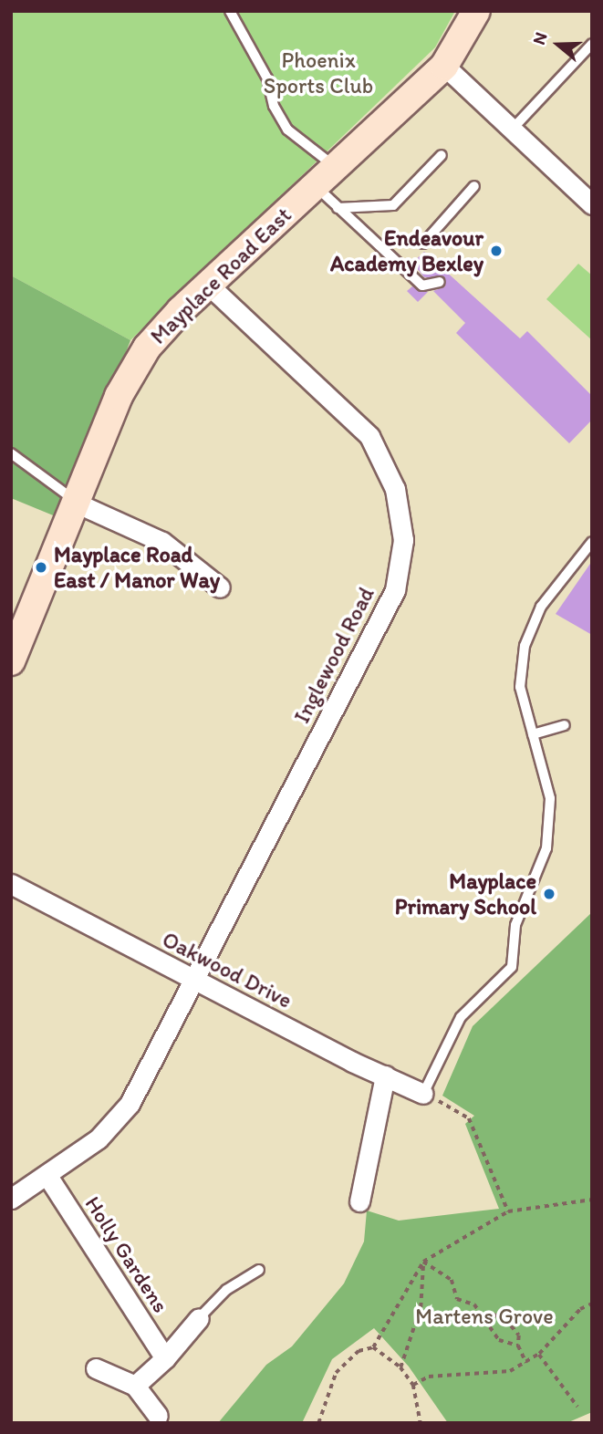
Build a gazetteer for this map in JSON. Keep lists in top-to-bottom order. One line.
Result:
{"streets":{"street":["Mayplace Road East","Inglewood Road","Oakwood Drive","Holly Gardens"]},"crossings":[["Mayplace Road East","Inglewood Road"],["Inglewood Road","Oakwood Drive"],["Inglewood Road","Holly Gardens"]],"parks":["Phoenix Sports Club","Martens Grove"],"places":["Endeavour Academy Bexley","Mayplace Road East / Manor Way","Mayplace Primary School"],"north":"left"}
